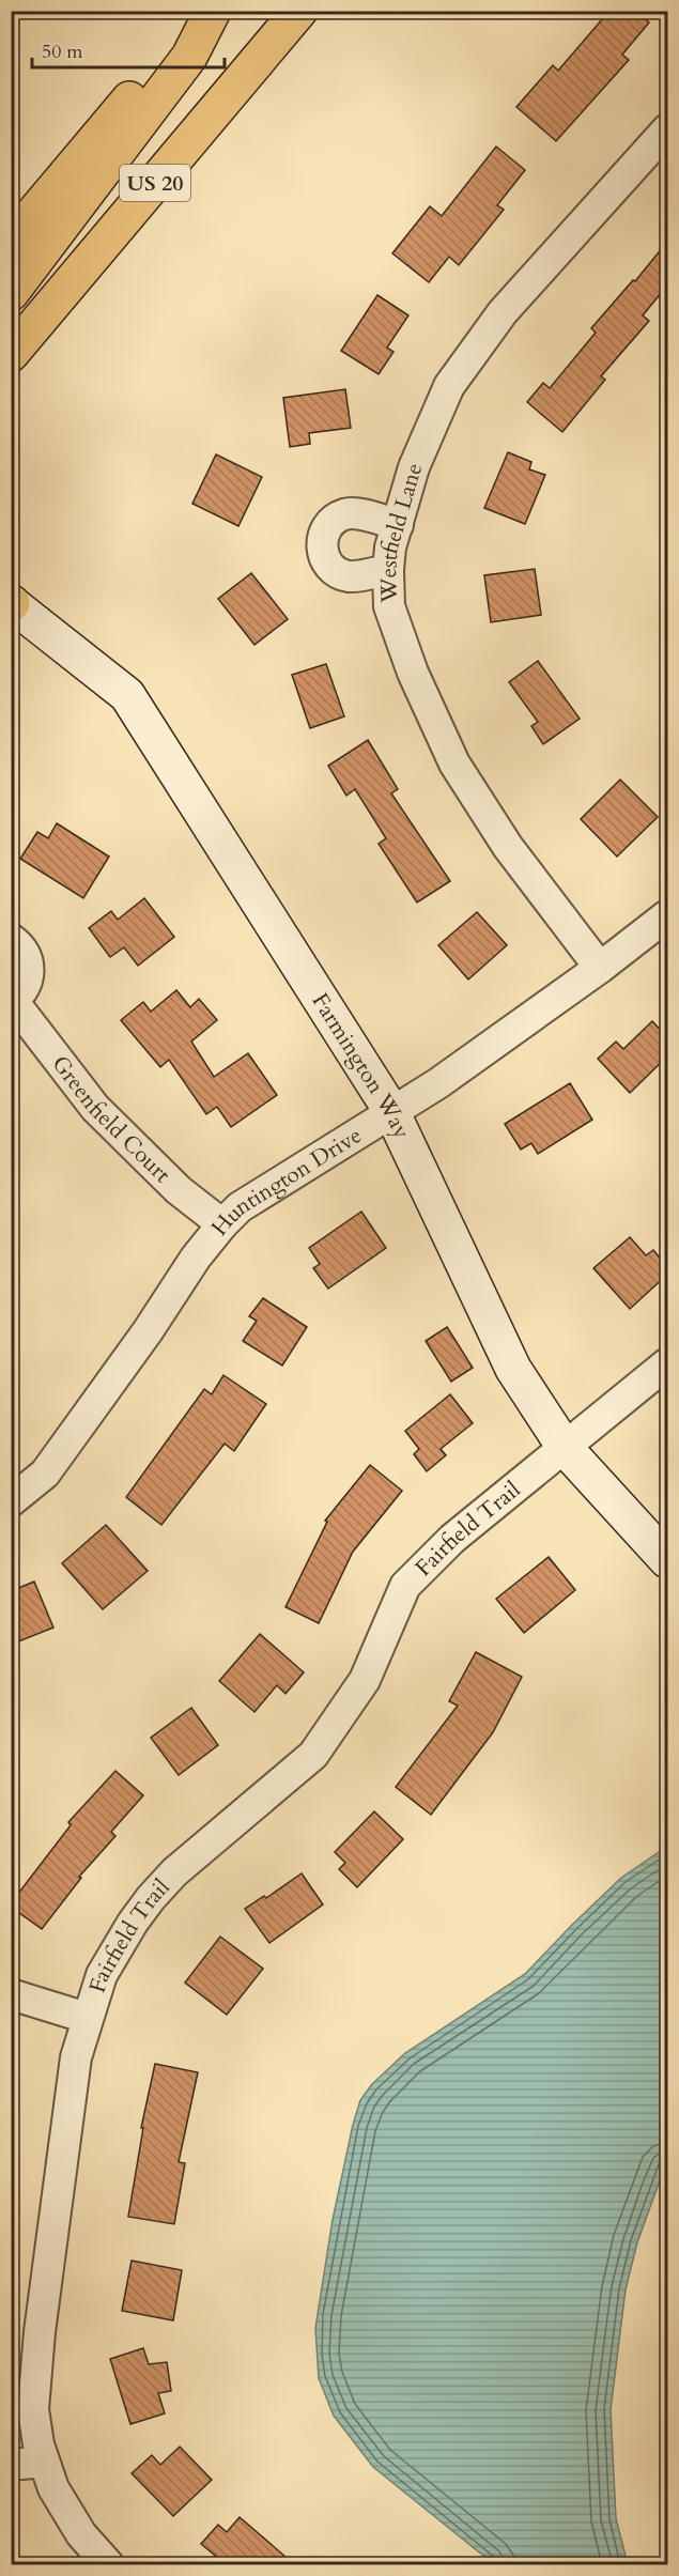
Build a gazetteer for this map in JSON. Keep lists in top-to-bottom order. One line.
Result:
{"streets":{"main road":["US 20"],"street":["Westfield Lane","Farmington Way","Greenfield Court","Huntington Drive","Fairfield Trail"]},"crossings":[["Westfield Lane","Huntington Drive"],["Farmington Way","Huntington Drive"],["Farmington Way","Fairfield Trail"],["Greenfield Court","Huntington Drive"]],"scale_bar":"50 m"}
